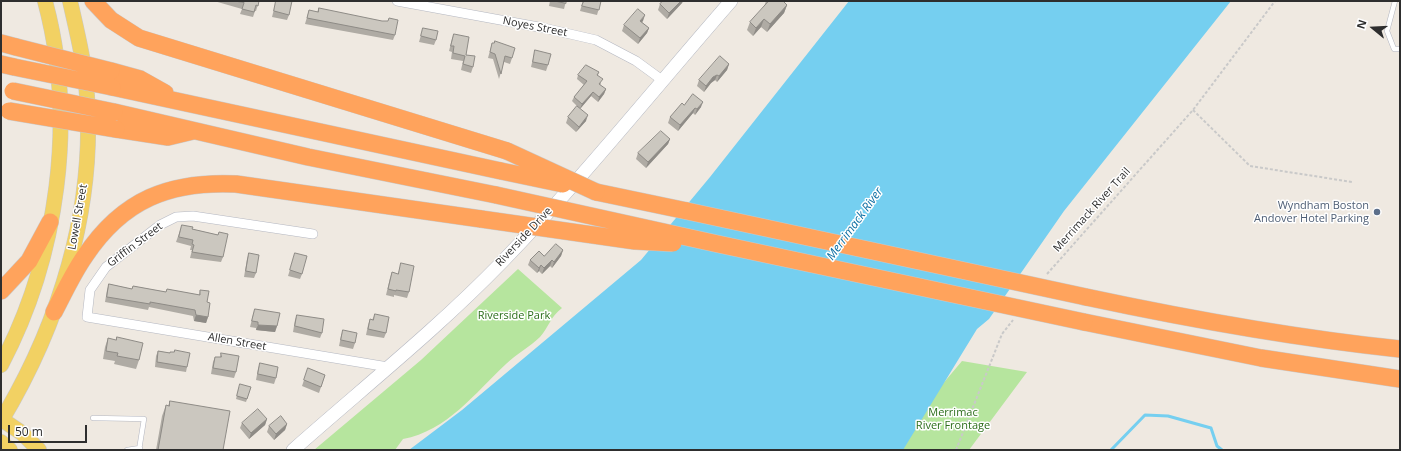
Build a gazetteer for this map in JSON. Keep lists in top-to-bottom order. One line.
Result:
{"streets":{"main road":["Lowell Street","Riverside Drive"],"street":["Noyes Street","Griffin Street","Allen Street"],"path":["Merrimack River Trail"]},"crossings":[["Noyes Street","Riverside Drive"],["Riverside Drive","Allen Street"],["Griffin Street","Allen Street"]],"water":["Merrimack River"],"parks":["Riverside Park","Merrimac River Frontage"],"places":["Wyndham Boston Andover Hotel Parking"],"scale_bar":"50 m","north":"left"}
